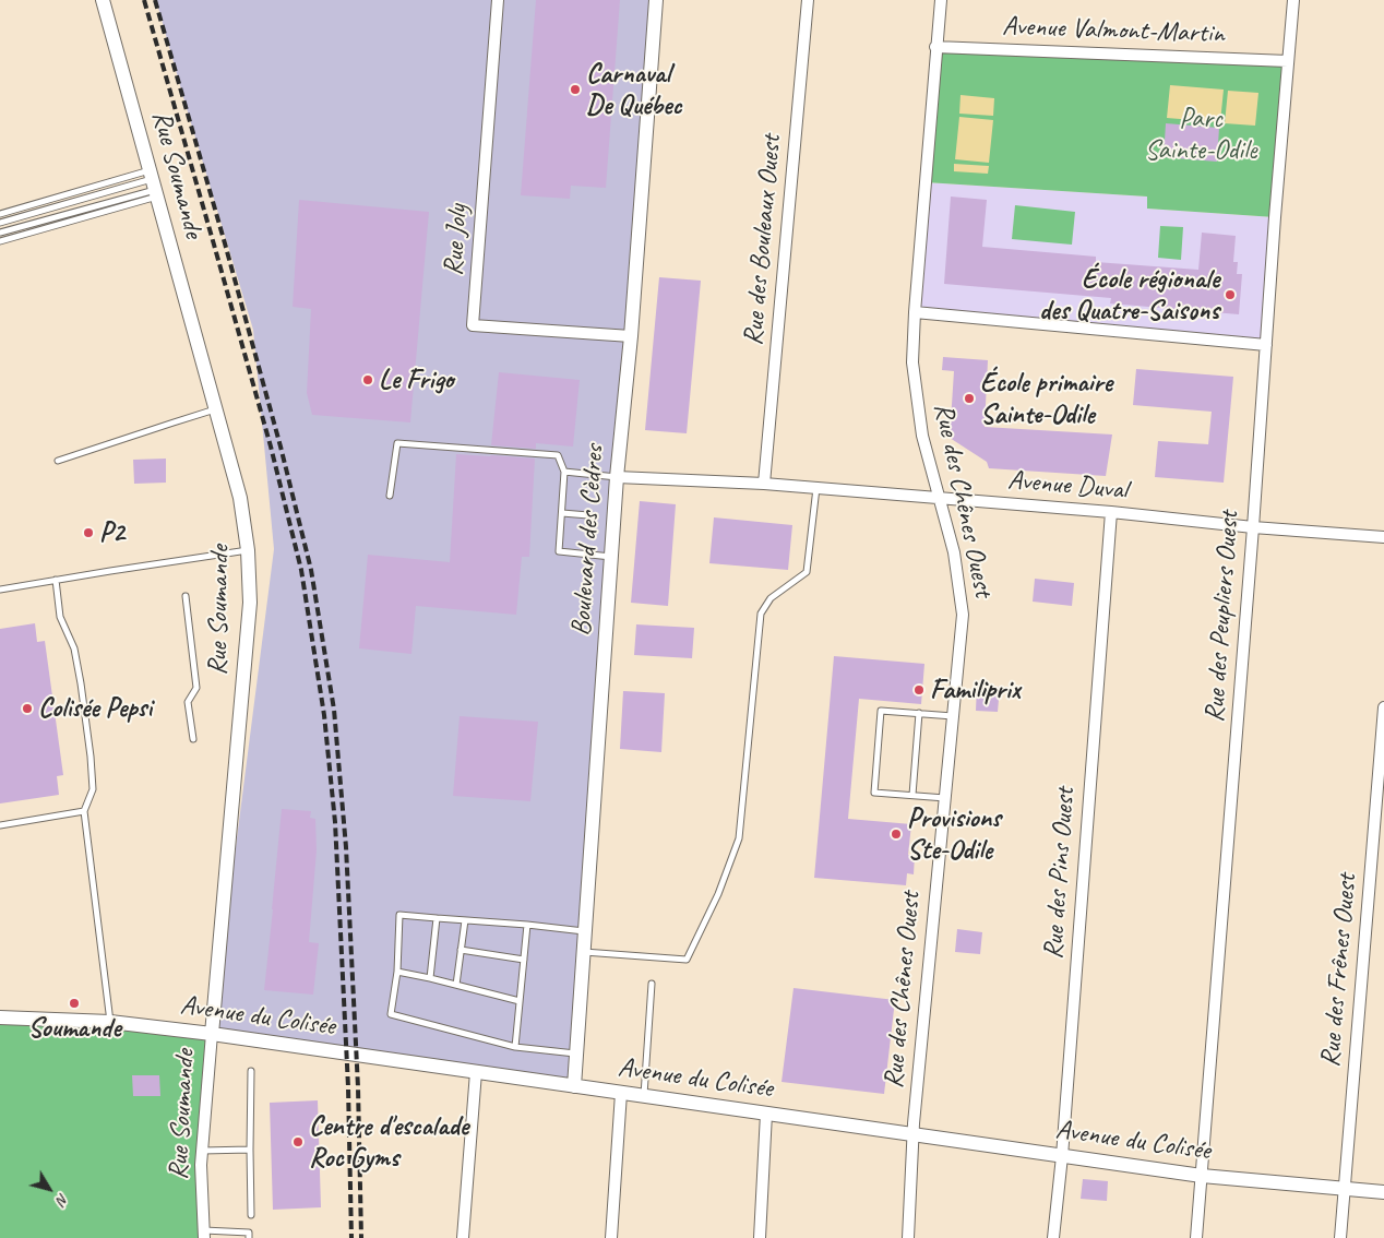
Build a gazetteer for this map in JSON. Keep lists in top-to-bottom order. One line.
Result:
{"streets":{"street":["Avenue Valmont-Martin","Rue Soumande","Rue Joly","Rue des Bouleaux Ouest","Avenue Duval","Rue des Chênes Ouest","Boulevard des Cèdres","Rue des Peupliers Ouest","Rue des Pins Ouest","Rue des Frênes Ouest","Avenue du Colisée"]},"crossings":[["Avenue Valmont-Martin","Rue des Chênes Ouest"],["Avenue Valmont-Martin","Rue des Peupliers Ouest"],["Rue Soumande","Avenue du Colisée"],["Rue Joly","Boulevard des Cèdres"],["Rue des Bouleaux Ouest","Avenue Duval"],["Avenue Duval","Rue des Chênes Ouest"],["Avenue Duval","Boulevard des Cèdres"],["Avenue Duval","Rue des Peupliers Ouest"],["Avenue Duval","Rue des Pins Ouest"],["Rue des Chênes Ouest","Avenue du Colisée"],["Boulevard des Cèdres","Avenue du Colisée"],["Rue des Peupliers Ouest","Avenue du Colisée"],["Rue des Pins Ouest","Avenue du Colisée"],["Rue des Frênes Ouest","Avenue du Colisée"]],"parks":["Parc Sainte-Odile"],"places":["Carnaval De Québec","École régionale des Quatre-Saisons","Le Frigo","École primaire Sainte-Odile","P2","Familiprix","Colisée Pepsi","Provisions Ste-Odile","Soumande","Centre d'escalade Roc Gyms"],"north":"bottom right"}
